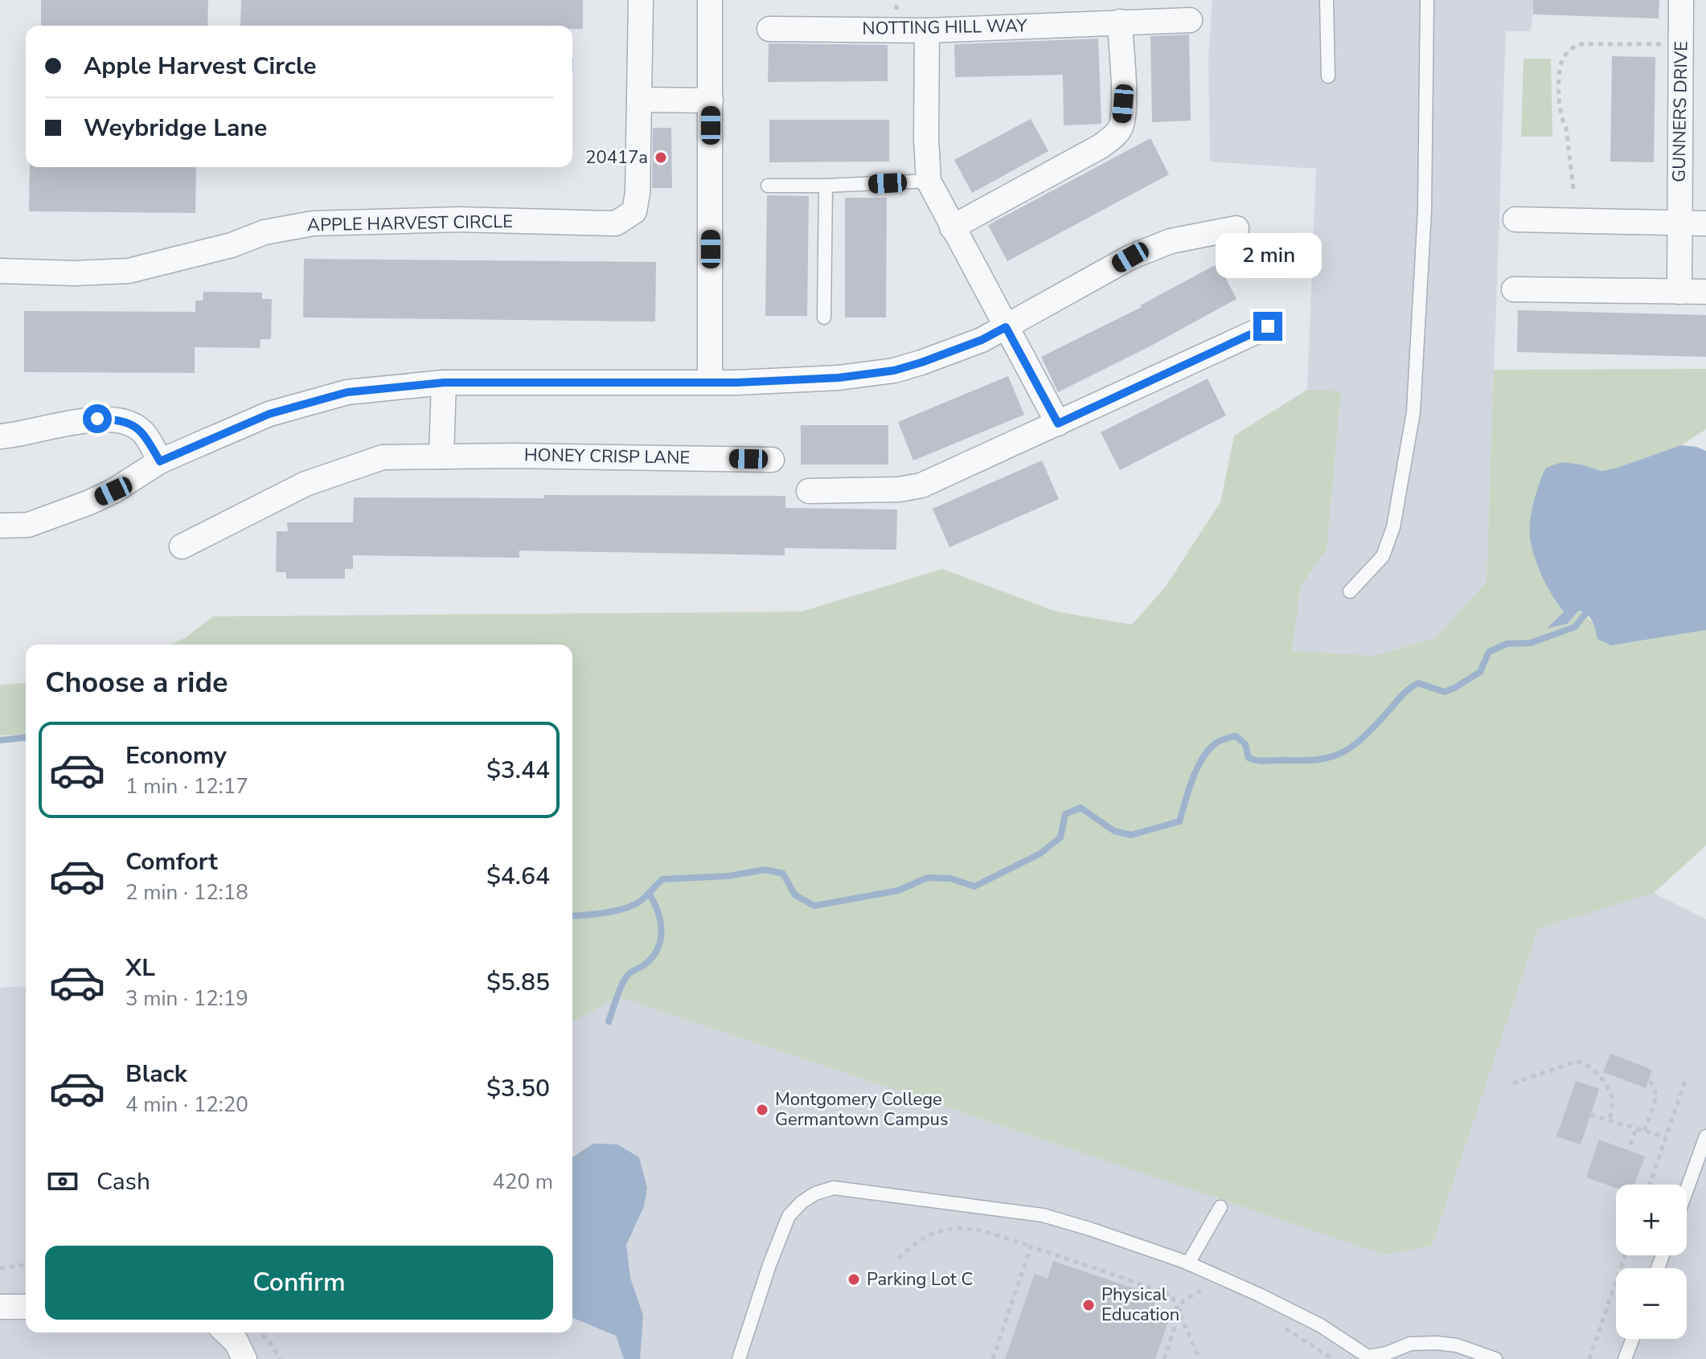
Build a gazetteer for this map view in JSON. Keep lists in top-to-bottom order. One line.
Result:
{"streets":{"street":["NOTTING HILL WAY","GUNNERS DRIVE","APPLE HARVEST CIRCLE","HONEY CRISP LANE"]},"places":["20417a","Montgomery College Germantown Campus","Parking Lot C","Physical Education"],"page":{"banner":["Apple Harvest Circle","Weybridge Lane"],"bubble":"2 min","heading":"Choose a ride","list":[{"name":"Economy","note":"1 min · 12:17","value":"$3.44"},{"name":"Comfort","note":"2 min · 12:18","value":"$4.64"},{"name":"XL","note":"3 min · 12:19","value":"$5.85"},{"name":"Black","note":"4 min · 12:20","value":"$3.50"}],"pay":["Cash","420 m"],"map_buttons":["+","−"],"buttons":"Confirm"}}
